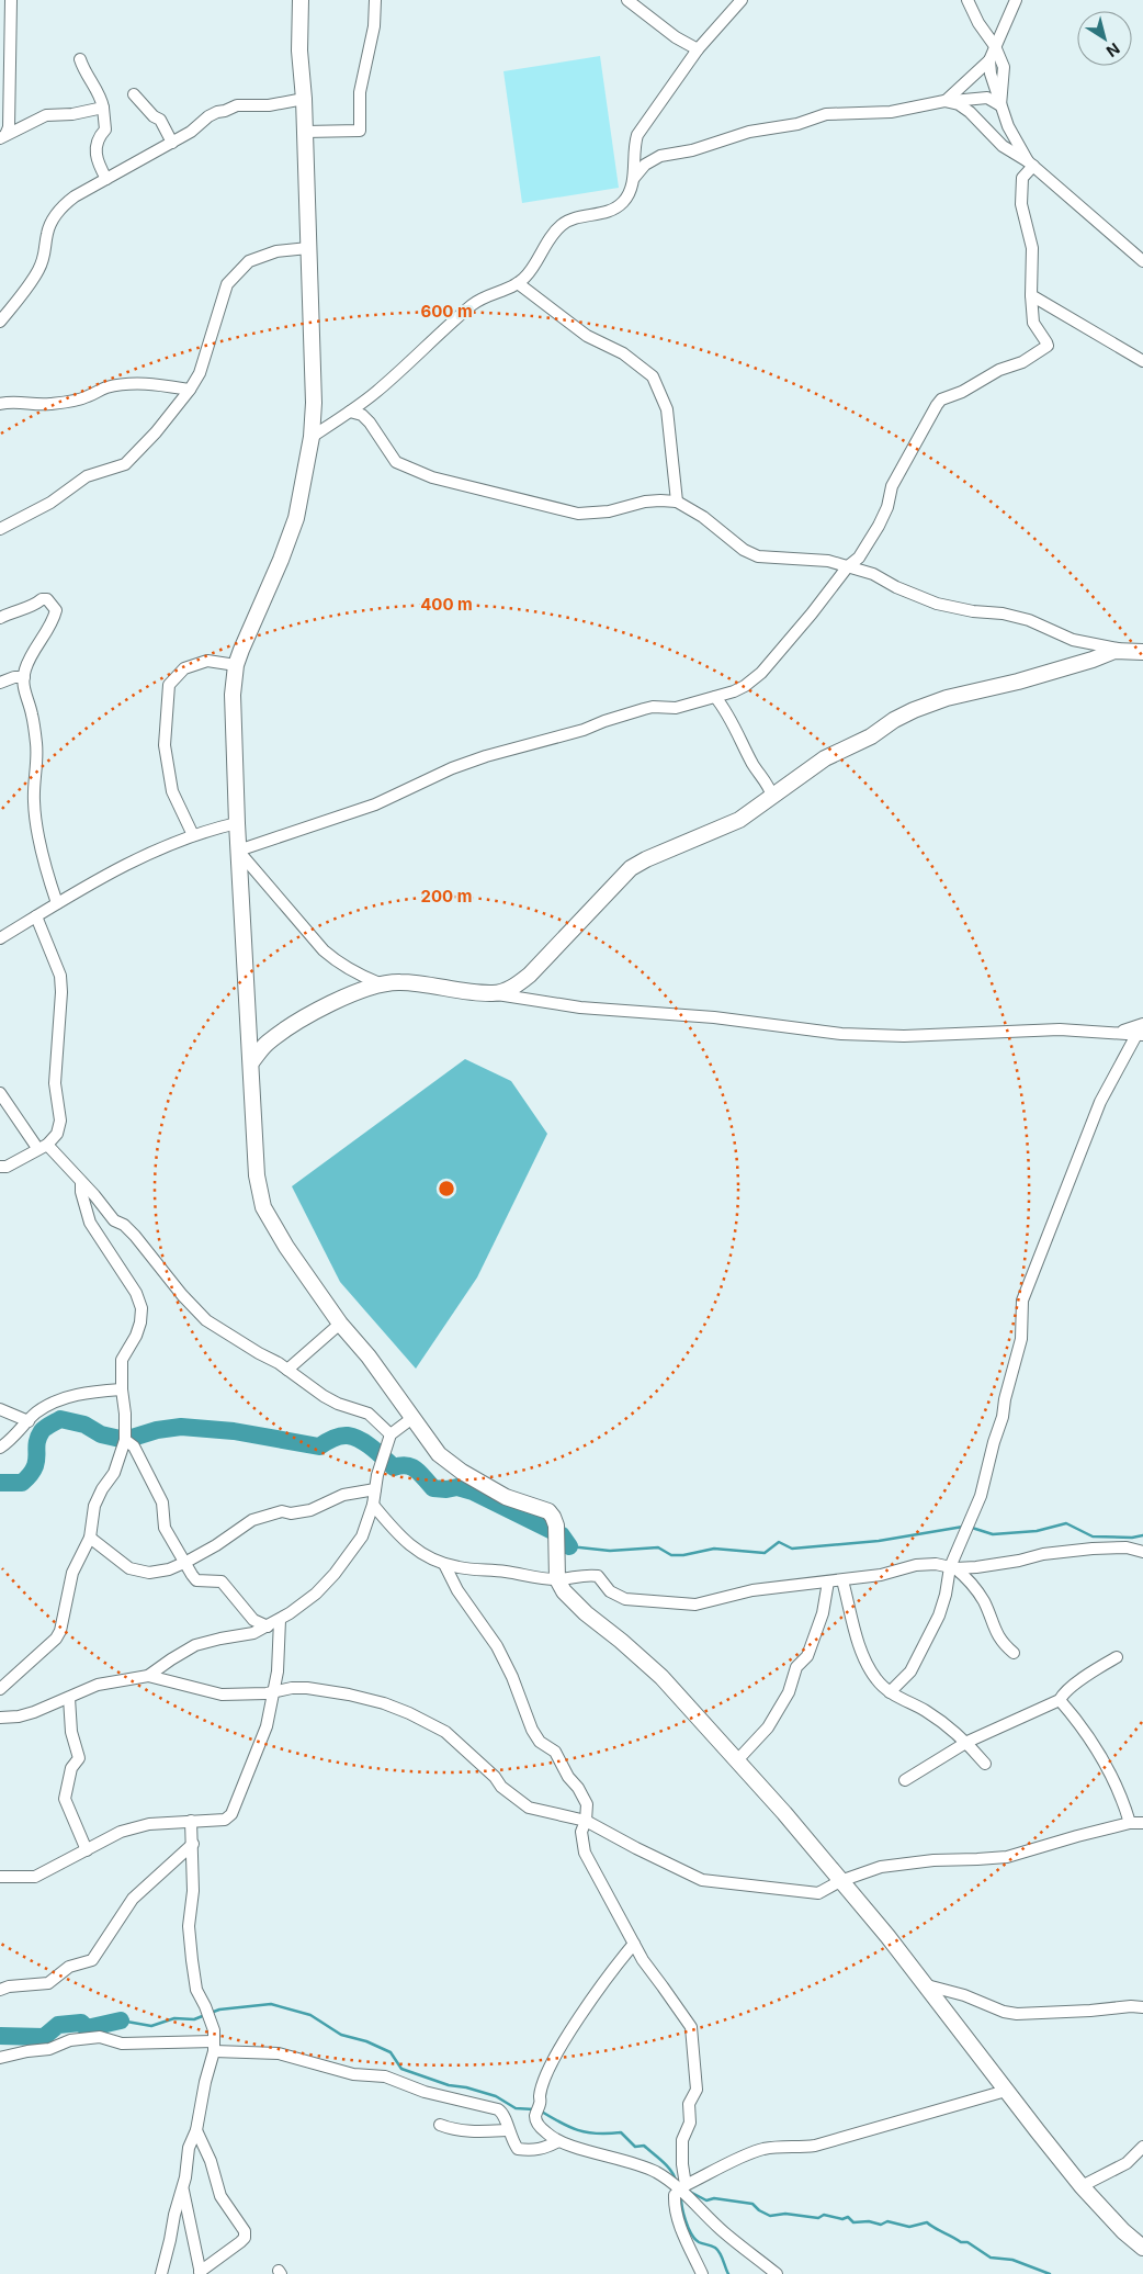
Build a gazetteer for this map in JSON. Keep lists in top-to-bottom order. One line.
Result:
{"north":"bottom right","rings":["600 m","400 m","200 m"]}
